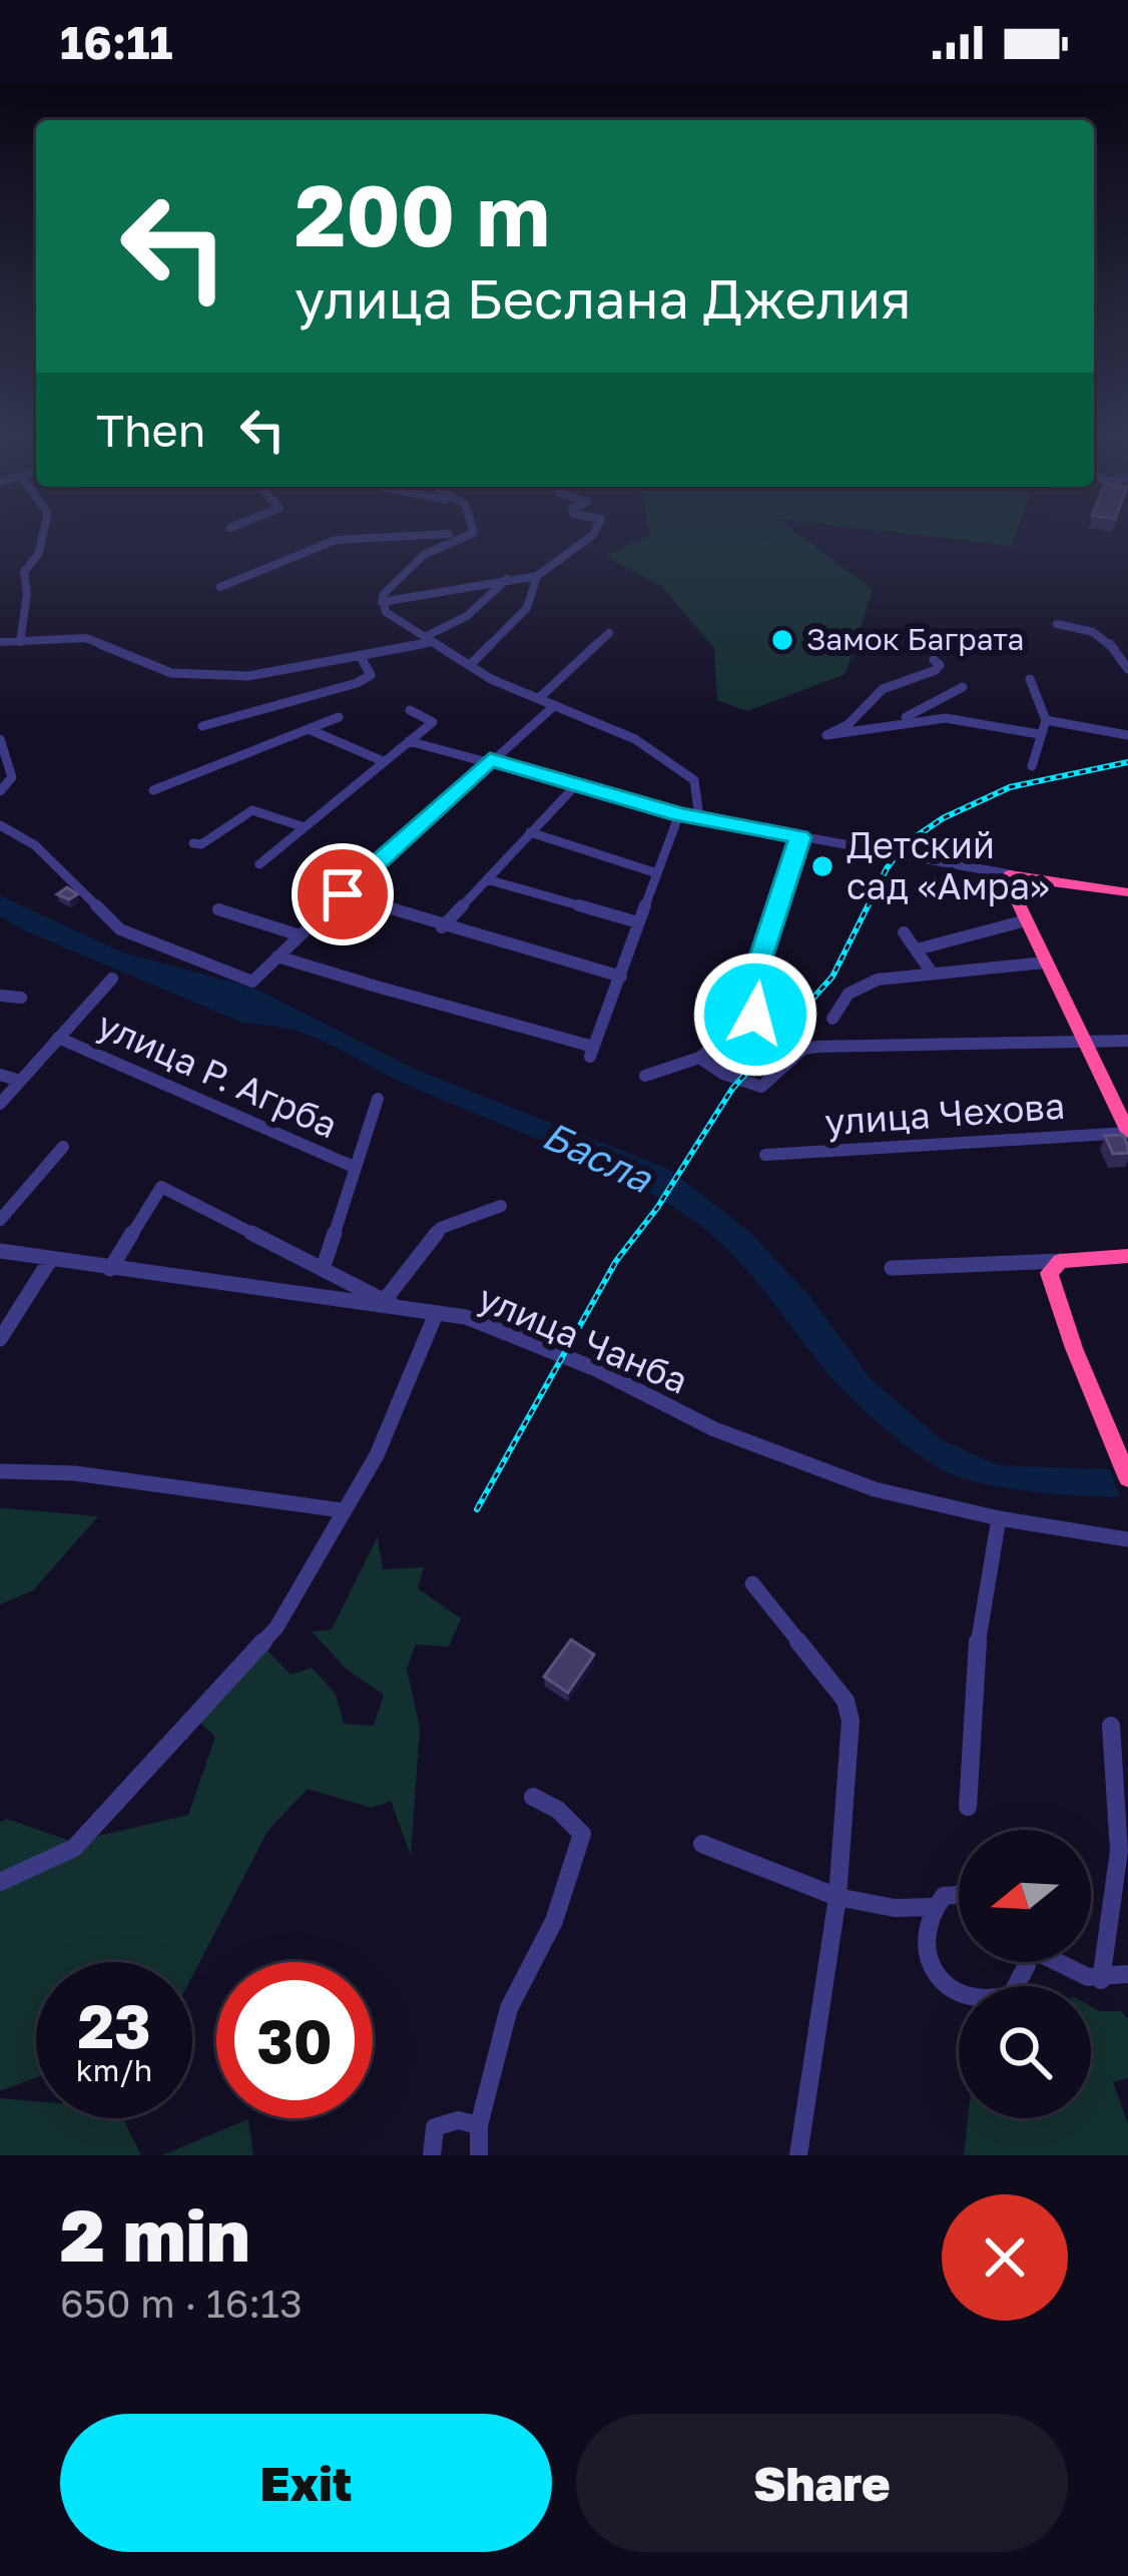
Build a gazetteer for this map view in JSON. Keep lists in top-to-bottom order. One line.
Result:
{"streets":{"street":["улица Р. Агрба","улица Чехова","улица Чанба"]},"water":["Басла"],"places":["Замок Баграта","Детский сад «Амра»"],"north":"left","page":{"status":"16:11","turn":["200 m","улица Беслана Джелия"],"then":"Then","speed":"23 km/h","limit":"30","heading":["2 min","650 m · 16:13"],"buttons":["Exit","Share"]}}
